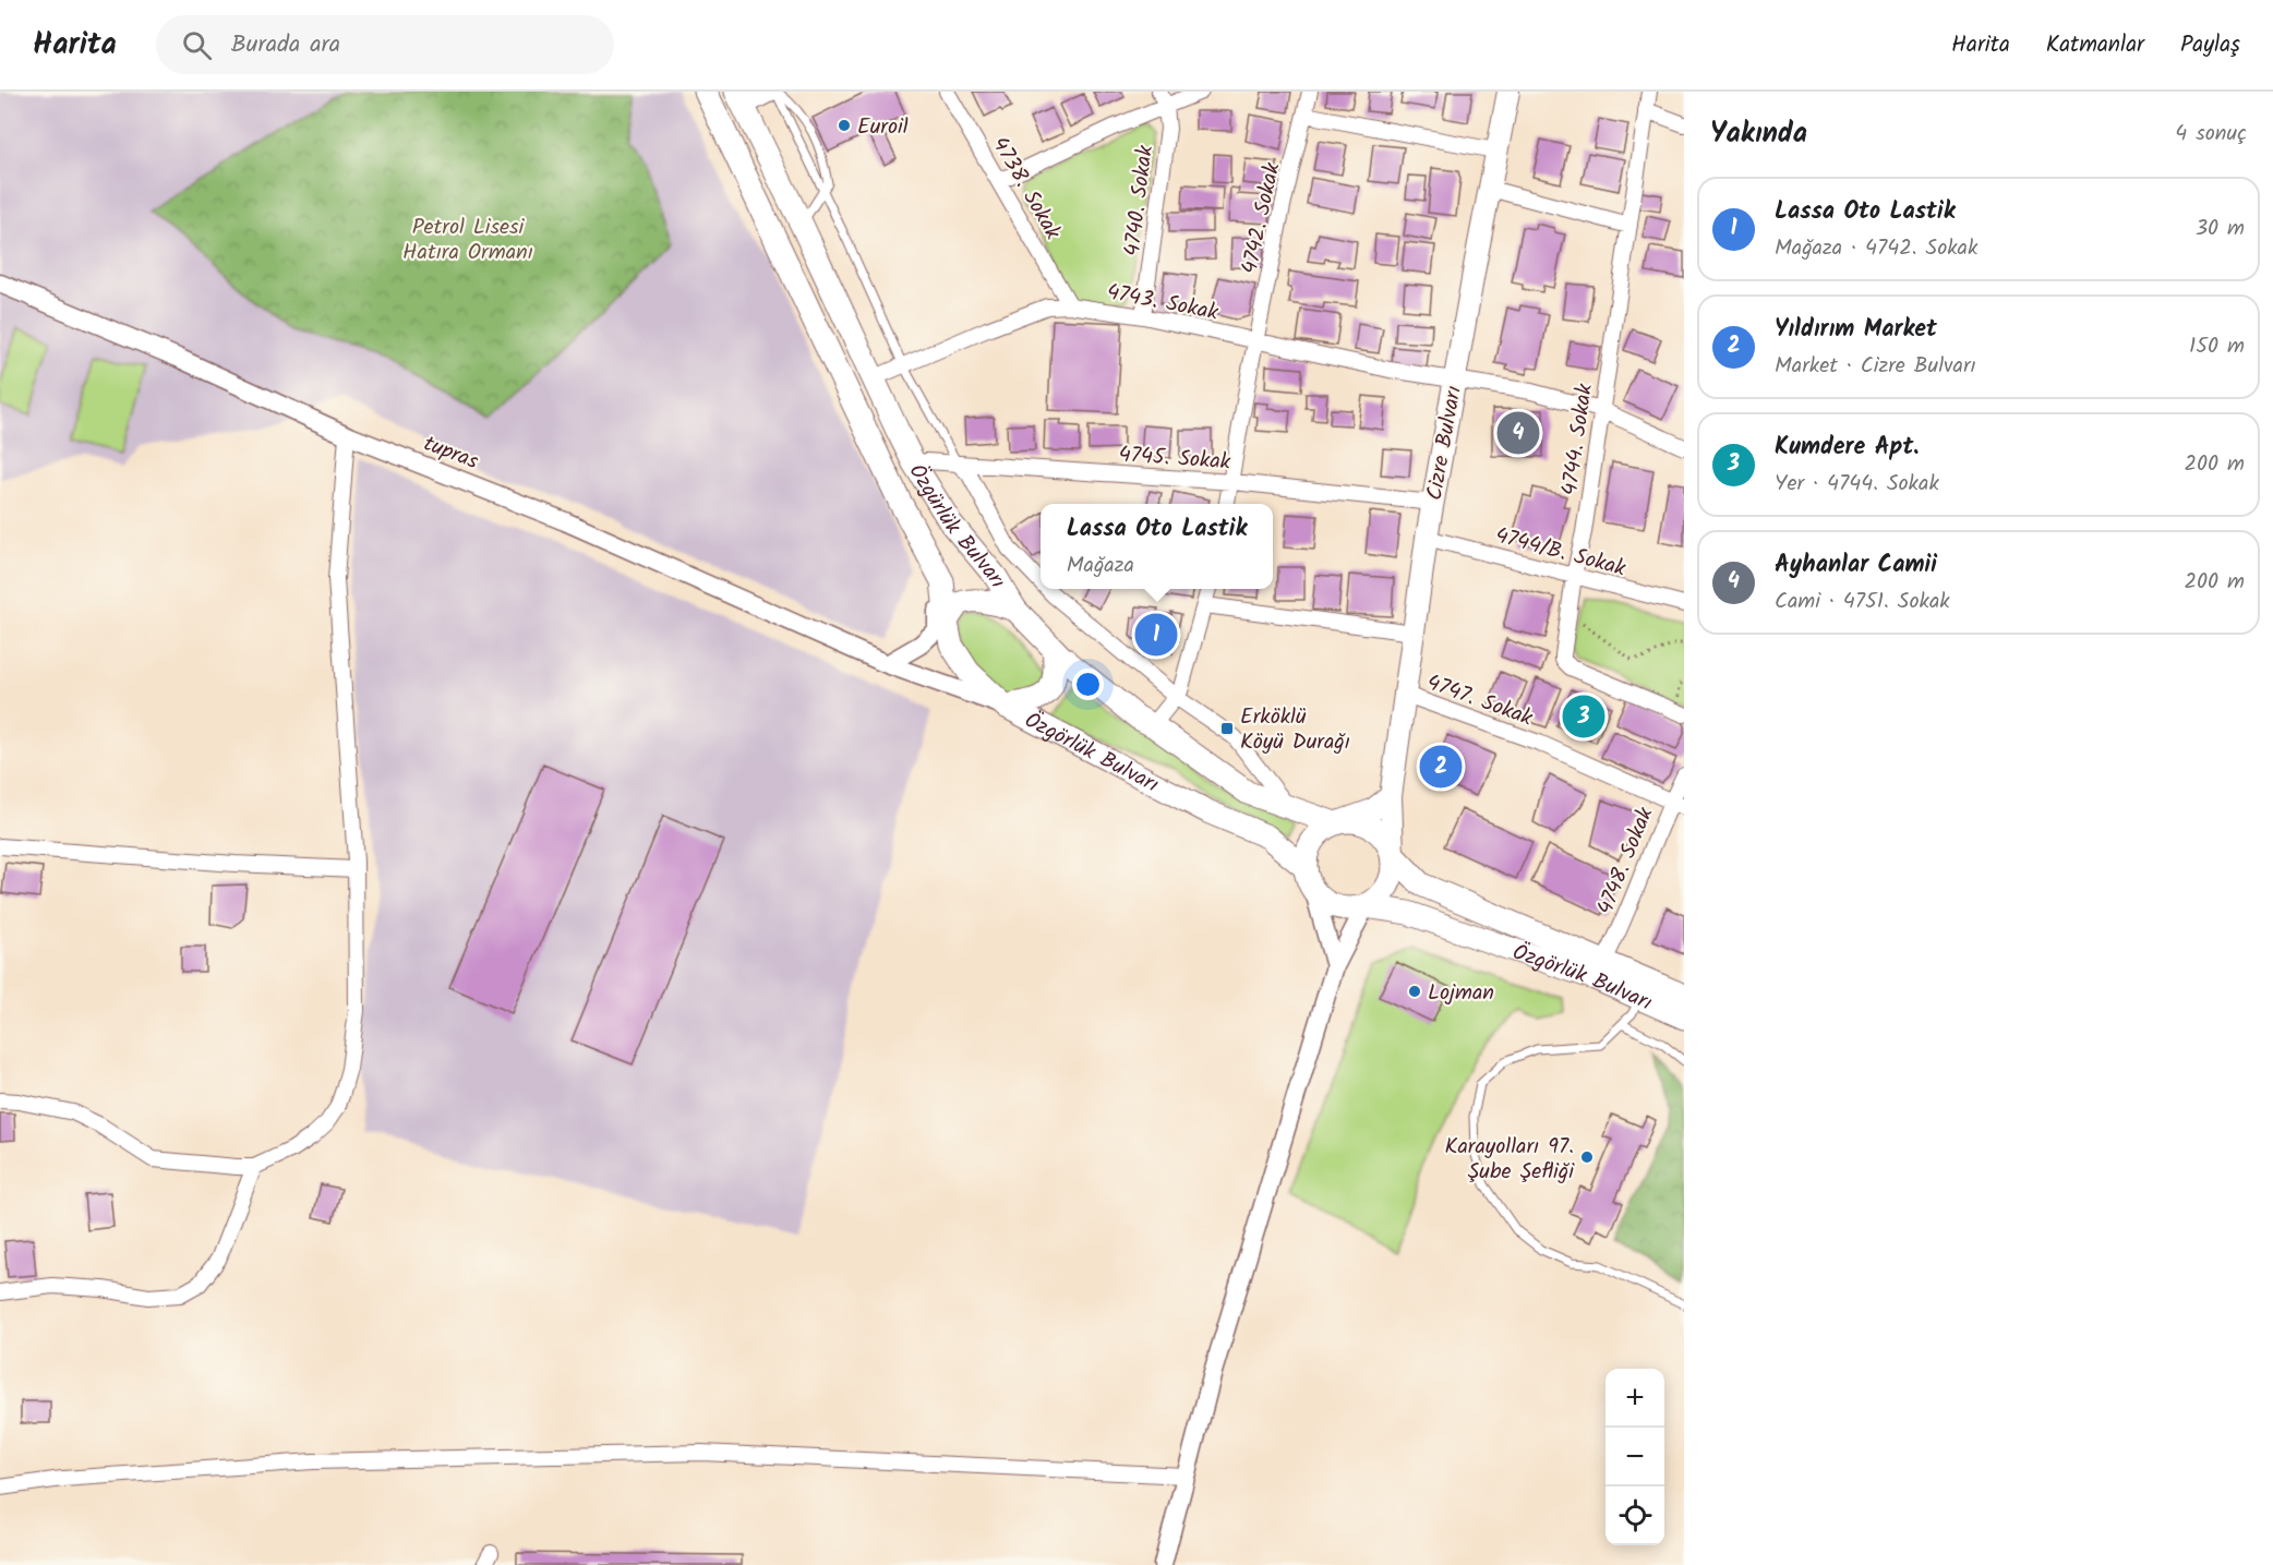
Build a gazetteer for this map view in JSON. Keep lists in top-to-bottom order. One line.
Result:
{"streets":{"main road":["Cizre Bulvarı","Özgürlük Bulvarı","Özgörlük Bulvarı"],"street":["4738. Sokak","4740. Sokak","4742. Sokak","4743. Sokak","4744. Sokak","tupras","4745. Sokak","4744/B. Sokak","4747. Sokak","4748. Sokak"]},"crossings":[["4738. Sokak","4743. Sokak"],["4740. Sokak","4743. Sokak"],["4742. Sokak","4743. Sokak"],["4742. Sokak","4745. Sokak"],["4743. Sokak","4744. Sokak"],["4743. Sokak","Cizre Bulvarı"],["4743. Sokak","Özgürlük Bulvarı"],["4744. Sokak","4744/B. Sokak"],["Cizre Bulvarı","4745. Sokak"],["Cizre Bulvarı","Özgürlük Bulvarı"],["Cizre Bulvarı","4744/B. Sokak"],["Cizre Bulvarı","4747. Sokak"],["Cizre Bulvarı","Özgörlük Bulvarı"],["tupras","Özgürlük Bulvarı"],["tupras","Özgörlük Bulvarı"],["4745. Sokak","Özgürlük Bulvarı"],["Özgürlük Bulvarı","Özgörlük Bulvarı"],["4747. Sokak","4748. Sokak"]],"parks":["Petrol Lisesi Hatıra Ormanı"],"places":{"other":["Euroil","Lojman","Karayolları 97. Şube Şefliği"],"transit":["Erköklü Köyü Durağı"]},"page":{"header":"Harita","search":"Burada ara","nav":["Harita","Katmanlar","Paylaş"],"heading":["Yakında","4 sonuç"],"list":[{"mark":"1","name":"Lassa Oto Lastik","note":"Mağaza · 4742. Sokak","value":"30 m"},{"mark":"2","name":"Yıldırım Market","note":"Market · Cizre Bulvarı","value":"150 m"},{"mark":"3","name":"Kumdere Apt.","note":"Yer · 4744. Sokak","value":"200 m"},{"mark":"4","name":"Ayhanlar Camii","note":"Cami · 4751. Sokak","value":"200 m"}],"pins":["4","1","3","2"],"popup":["Lassa Oto Lastik","Mağaza"],"map_buttons":["+","−"]}}
